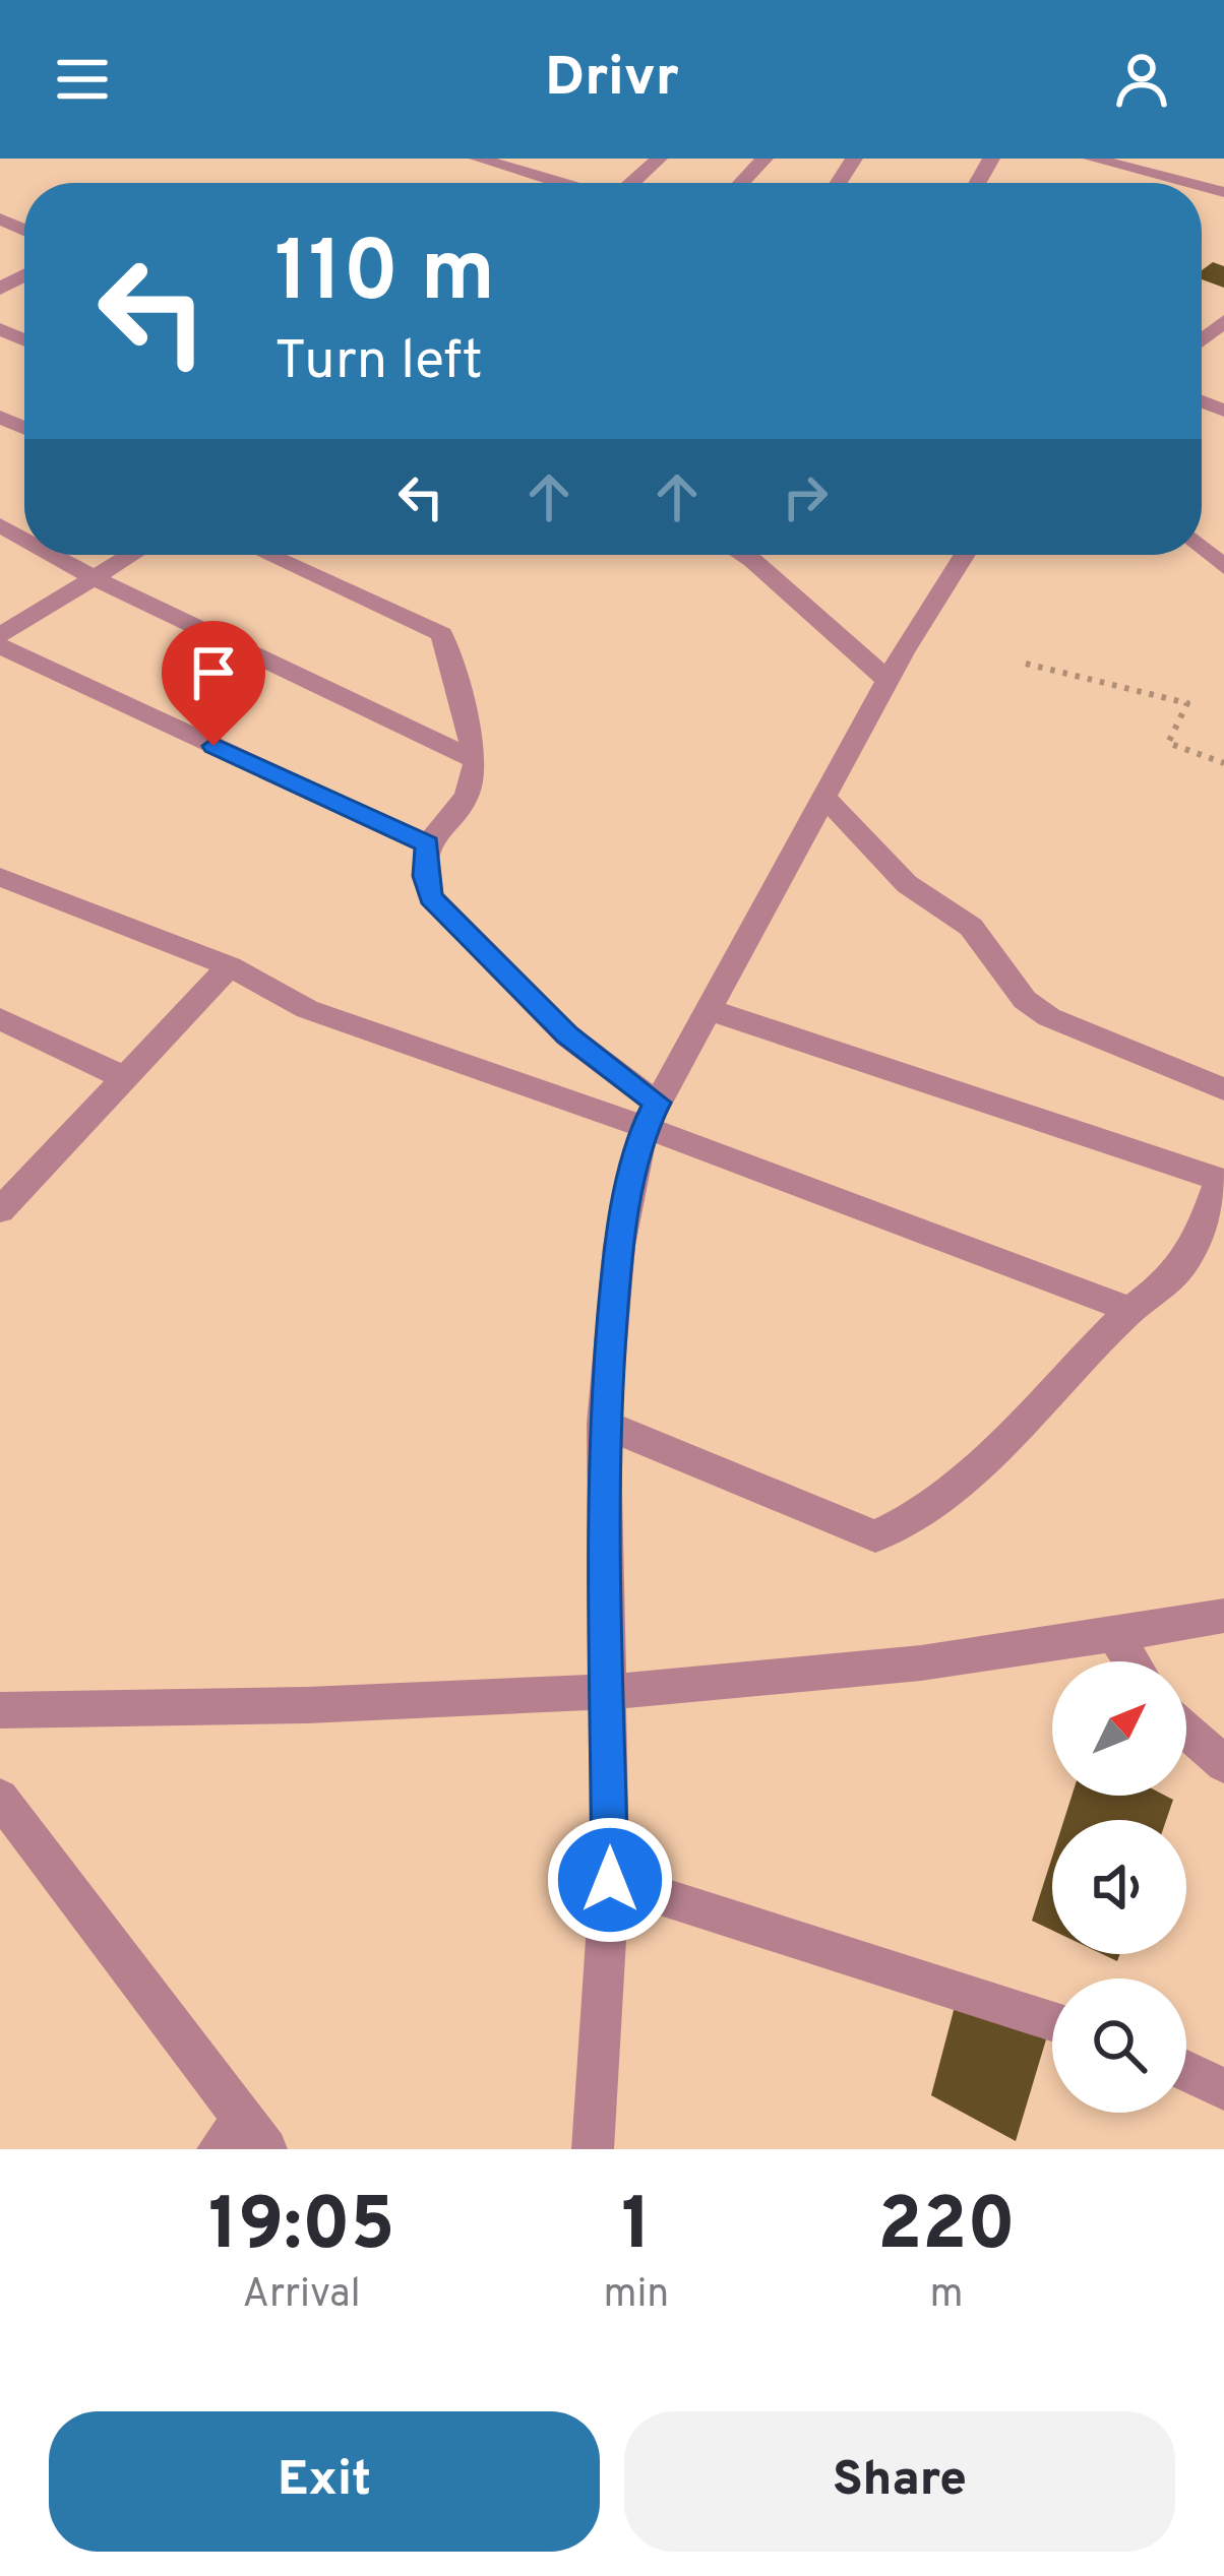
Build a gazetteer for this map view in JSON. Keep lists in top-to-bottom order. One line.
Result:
{"north":"top right","page":{"header":"Drivr","turn":["110 m","Turn left"],"eta":["19:05","Arrival","1","min","220","m"],"buttons":["Exit","Share"]}}
